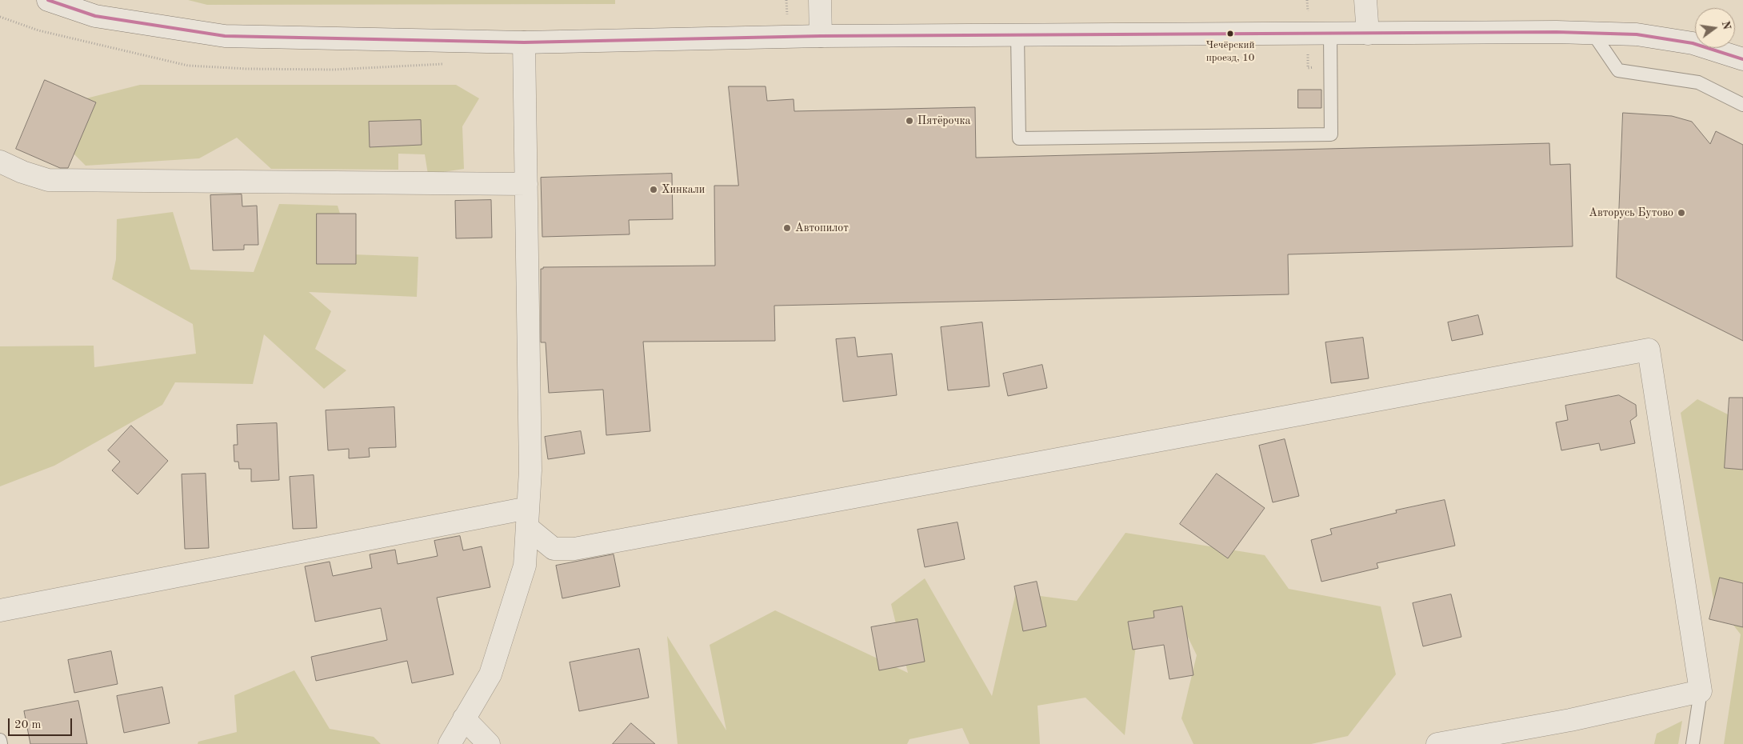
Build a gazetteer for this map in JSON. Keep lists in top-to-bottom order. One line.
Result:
{"places":["Чечёрский проезд, 10","Пятёрочка","Хинкали","Авторусь Бутово","Автопилот"],"scale_bar":"20 m","north":"right"}
